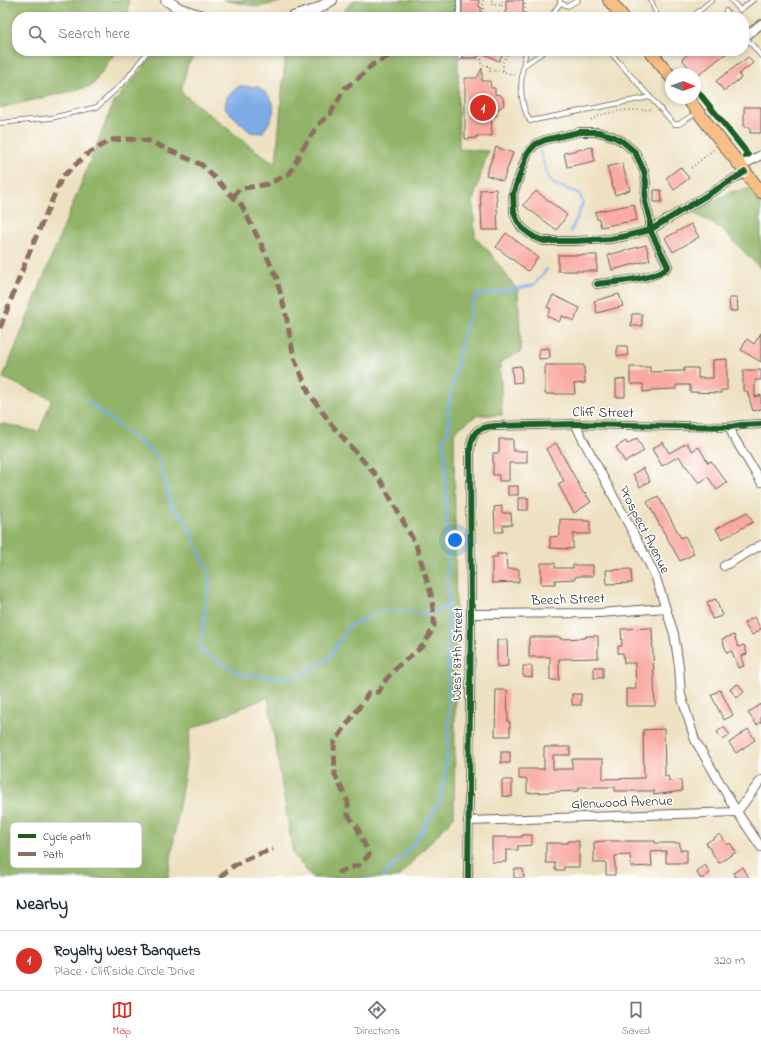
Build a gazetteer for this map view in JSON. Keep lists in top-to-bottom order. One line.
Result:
{"streets":{"street":["Cliff Street","Prospect Avenue","Beech Street","West 87th Street","Glenwood Avenue"]},"crossings":[["Cliff Street","Prospect Avenue"],["Cliff Street","West 87th Street"],["Prospect Avenue","Beech Street"],["Prospect Avenue","Glenwood Avenue"],["Beech Street","West 87th Street"],["West 87th Street","Glenwood Avenue"]],"legend":["Cycle path","Path"],"north":"right","page":{"search":"Search here","pins":"1","heading":"Nearby","list":[{"mark":"1","name":"Royalty West Banquets","note":"Place · Cliffside Circle Drive","value":"320 m"}],"nav":["Map","Directions","Saved"]}}
